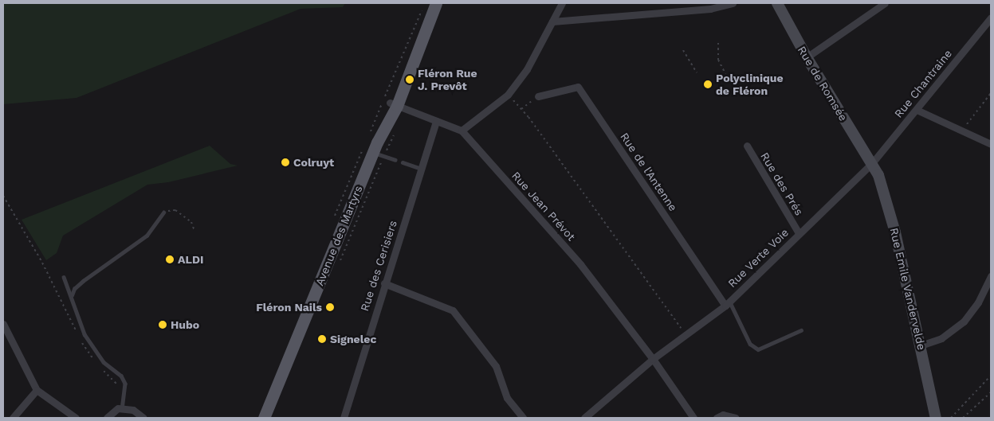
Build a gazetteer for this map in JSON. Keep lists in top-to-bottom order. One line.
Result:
{"streets":{"main road":["Rue de Romsée","Avenue des Martyrs","Rue Emile Vandervelde"],"street":["Rue Chantraine","Rue de l'Antenne","Rue des Prés","Rue Jean Prévot","Rue Verte Voie","Rue des Cerisiers"]},"crossings":[["Rue de Romsée","Rue Chantraine"],["Rue de Romsée","Rue Verte Voie"],["Rue de Romsée","Rue Emile Vandervelde"],["Rue Chantraine","Rue Verte Voie"],["Rue Chantraine","Rue Emile Vandervelde"],["Rue de l'Antenne","Rue Verte Voie"],["Rue des Prés","Rue Verte Voie"],["Rue Jean Prévot","Avenue des Martyrs"],["Rue Jean Prévot","Rue Verte Voie"],["Rue Jean Prévot","Rue des Cerisiers"],["Rue Verte Voie","Rue Emile Vandervelde"]],"places":["Fléron Rue J. Prevôt","Polyclinique de Fléron","Colruyt","ALDI","Fléron Nails","Hubo","Signelec"]}
